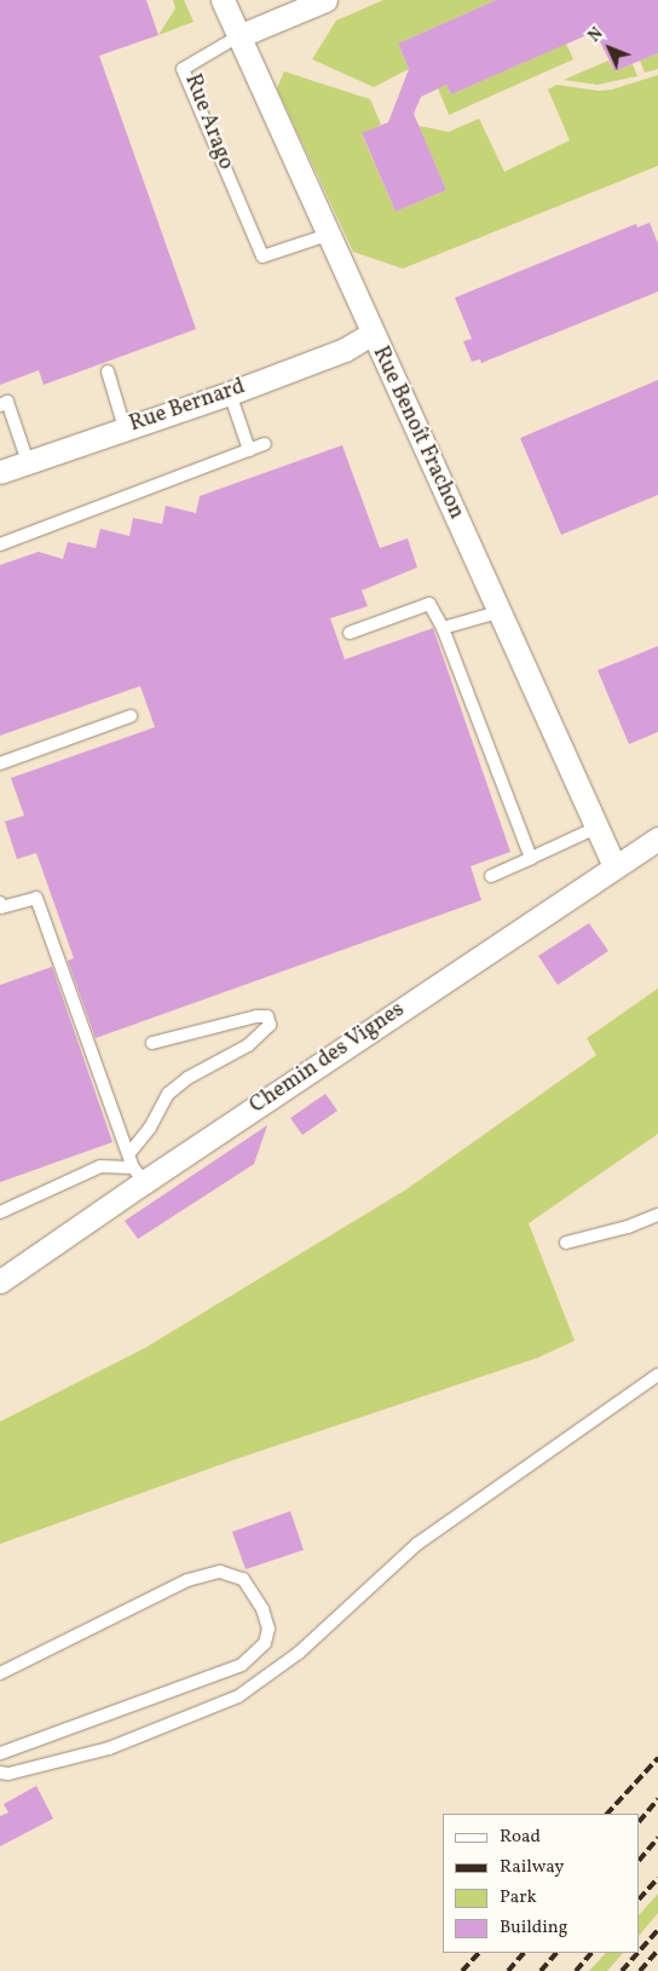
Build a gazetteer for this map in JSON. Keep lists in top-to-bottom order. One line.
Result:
{"streets":{"street":["Rue Arago","Rue Bernard","Rue Benoît Frachon","Chemin des Vignes"]},"crossings":[["Rue Arago","Rue Benoît Frachon"],["Rue Bernard","Rue Benoît Frachon"],["Rue Benoît Frachon","Chemin des Vignes"]],"legend":["Road","Railway","Park","Building"],"north":"top left"}
